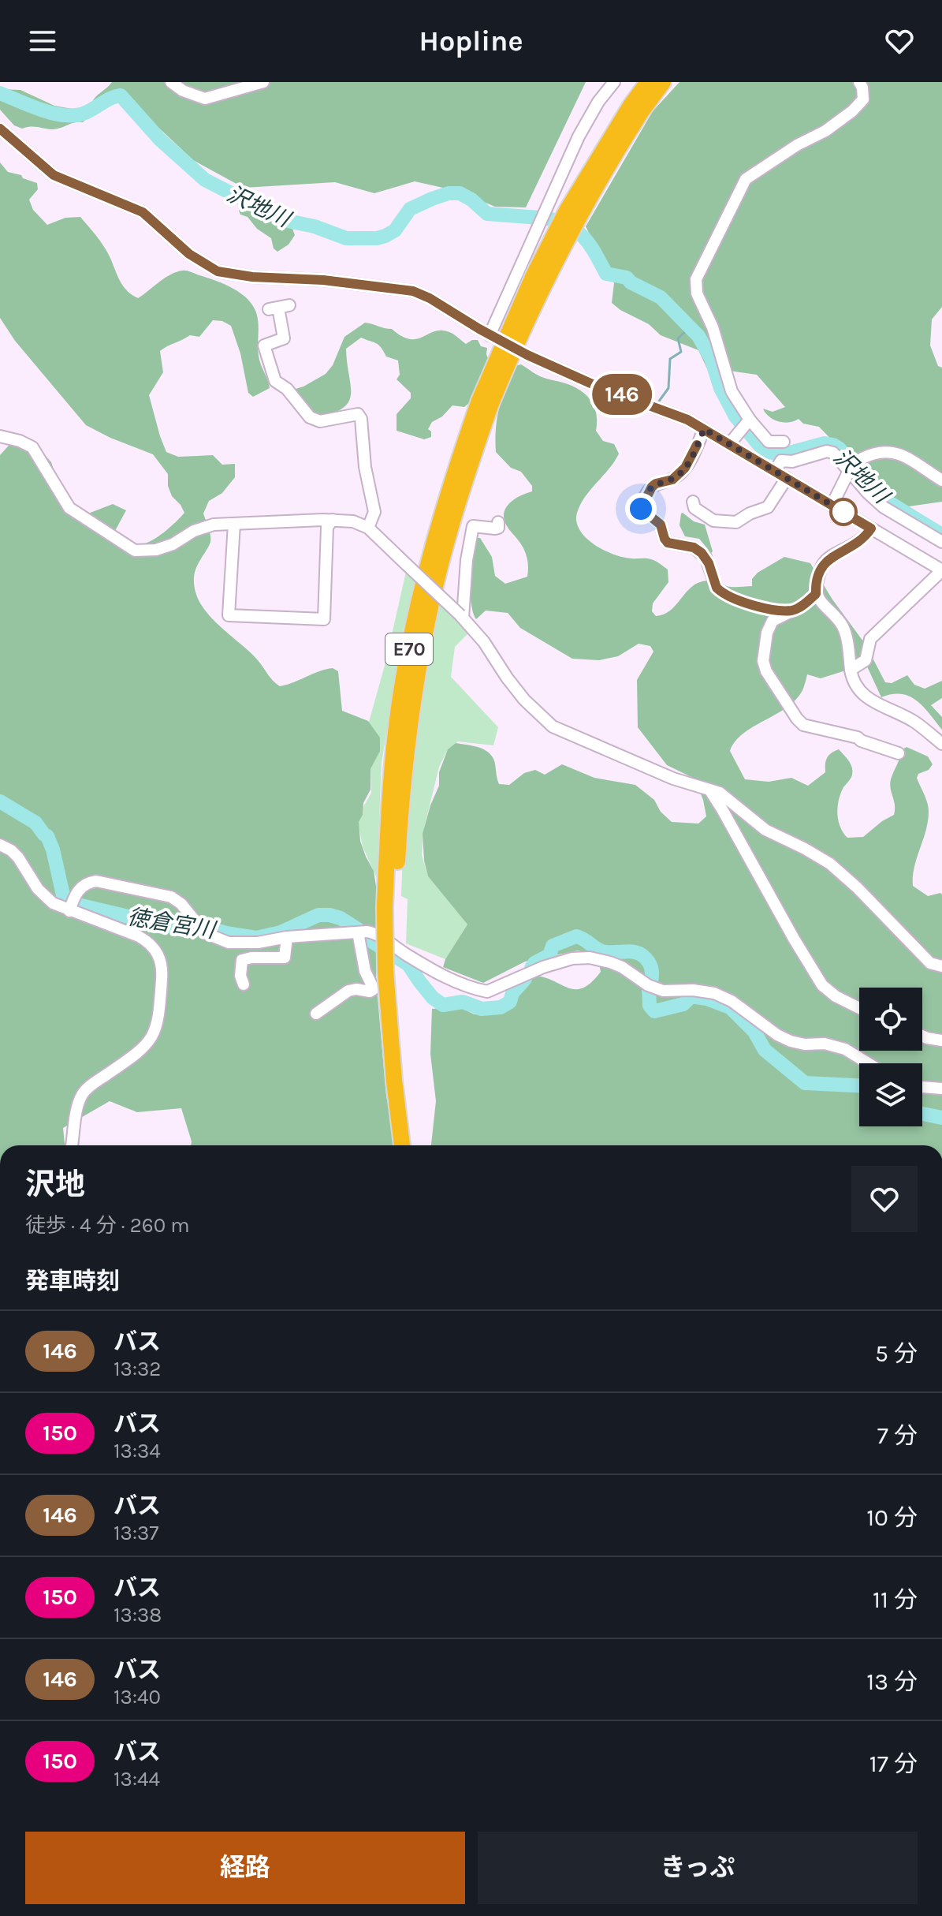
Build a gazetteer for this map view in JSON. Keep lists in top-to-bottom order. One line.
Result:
{"streets":{"highway":["E70"]},"water":["沢地川","徳倉宮川"],"lines":["bus line 146"],"page":{"header":"Hopline","on_map":"146","heading":[["沢地","徒歩 · 4 分 · 260 m"],"発車時刻"],"list":[{"mark":"146","name":"バス","note":"13:32","value":"5 分"},{"mark":"150","name":"バス","note":"13:34","value":"7 分"},{"mark":"146","name":"バス","note":"13:37","value":"10 分"},{"mark":"150","name":"バス","note":"13:38","value":"11 分"},{"mark":"146","name":"バス","note":"13:40","value":"13 分"},{"mark":"150","name":"バス","note":"13:44","value":"17 分"}],"buttons":["経路","きっぷ"]}}
